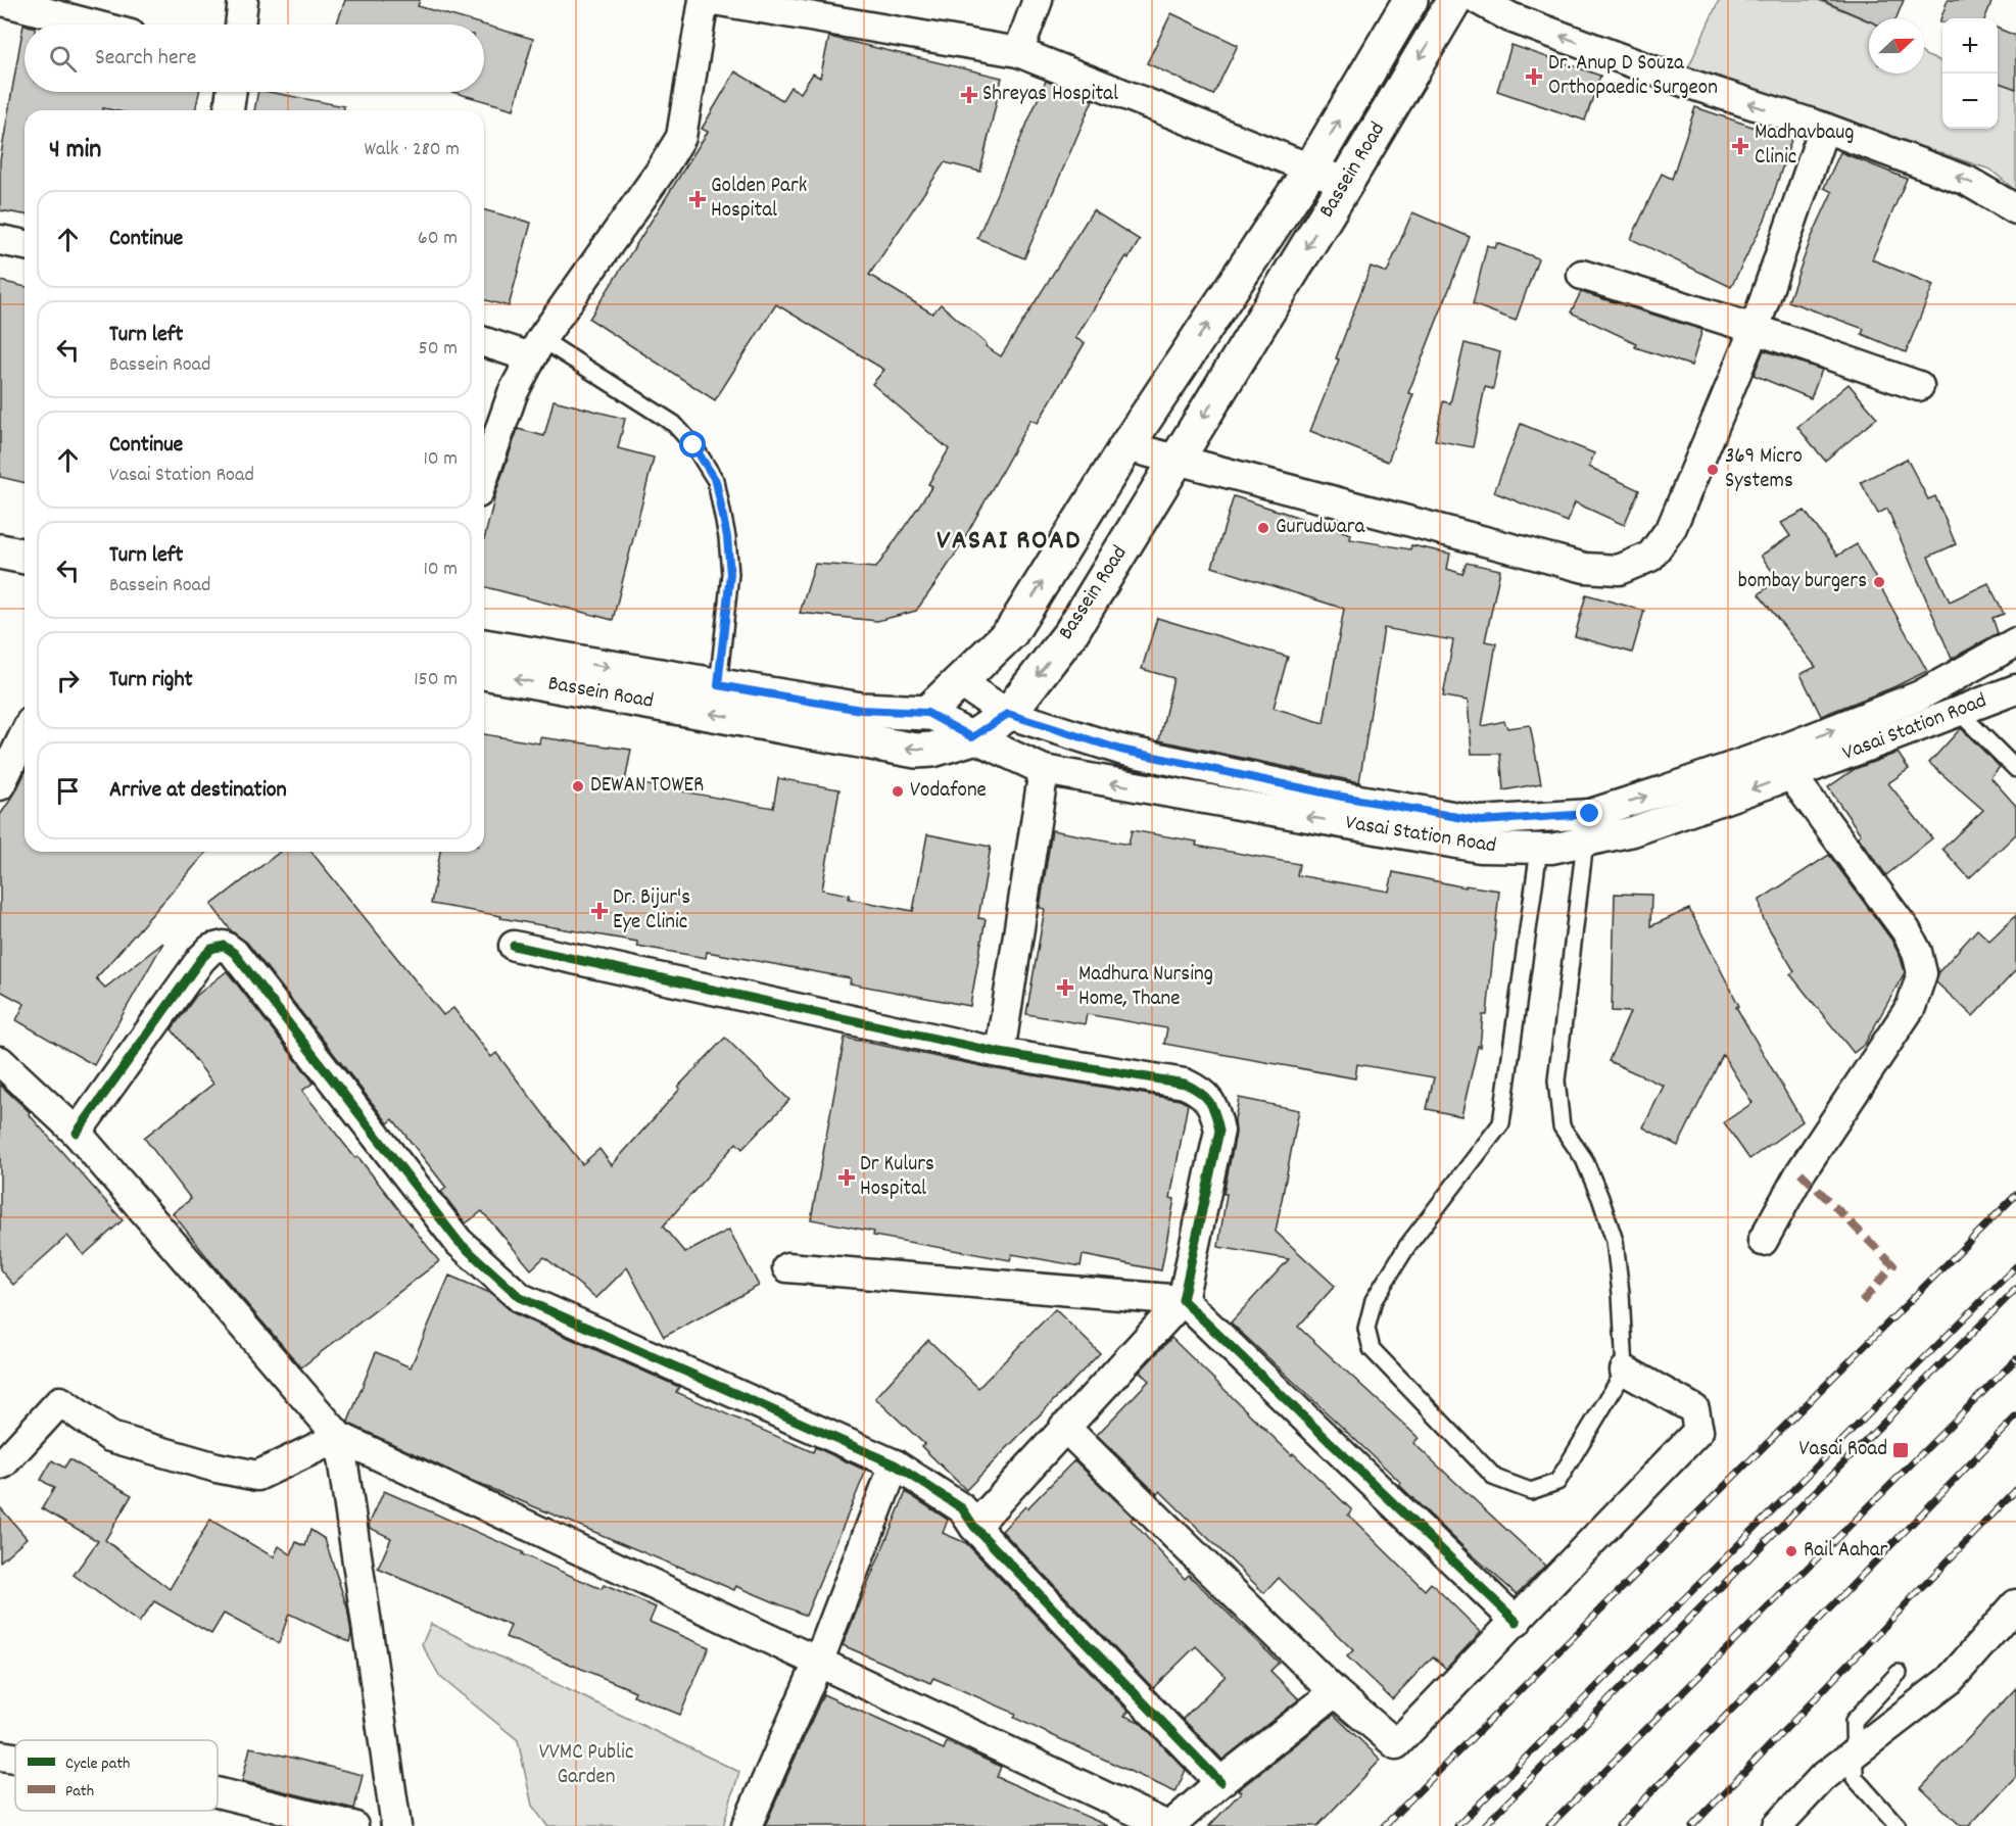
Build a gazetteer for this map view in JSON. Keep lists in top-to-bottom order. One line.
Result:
{"streets":{"main road":["Bassein Road"],"street":["Vasai Station Road"]},"crossings":[["Bassein Road","Vasai Station Road"]],"districts":["VASAI ROAD"],"parks":["VVMC Public Garden"],"places":{"health":["Dr. Anup D Souza Orthopaedic Surgeon","Shreyas Hospital","Madhavbaug Clinic","Golden Park Hospital","Dr. Bijur's Eye Clinic","Madhura Nursing Home, Thane","Dr Kulurs Hospital"],"other":["369 Micro Systems","Gurudwara","bombay burgers","DEWAN TOWER","Vodafone","Rail Aahar"],"transit":["Vasai Road"]},"legend":["Cycle path","Path"],"north":"right","page":{"map_buttons":["+","−"],"search":"Search here","heading":["4 min","Walk · 280 m"],"list":[["Continue","60 m"],["Turn left","Bassein Road","50 m"],["Continue","Vasai Station Road","10 m"],["Turn left","Bassein Road","10 m"],["Turn right","150 m"],"Arrive at destination"]}}
